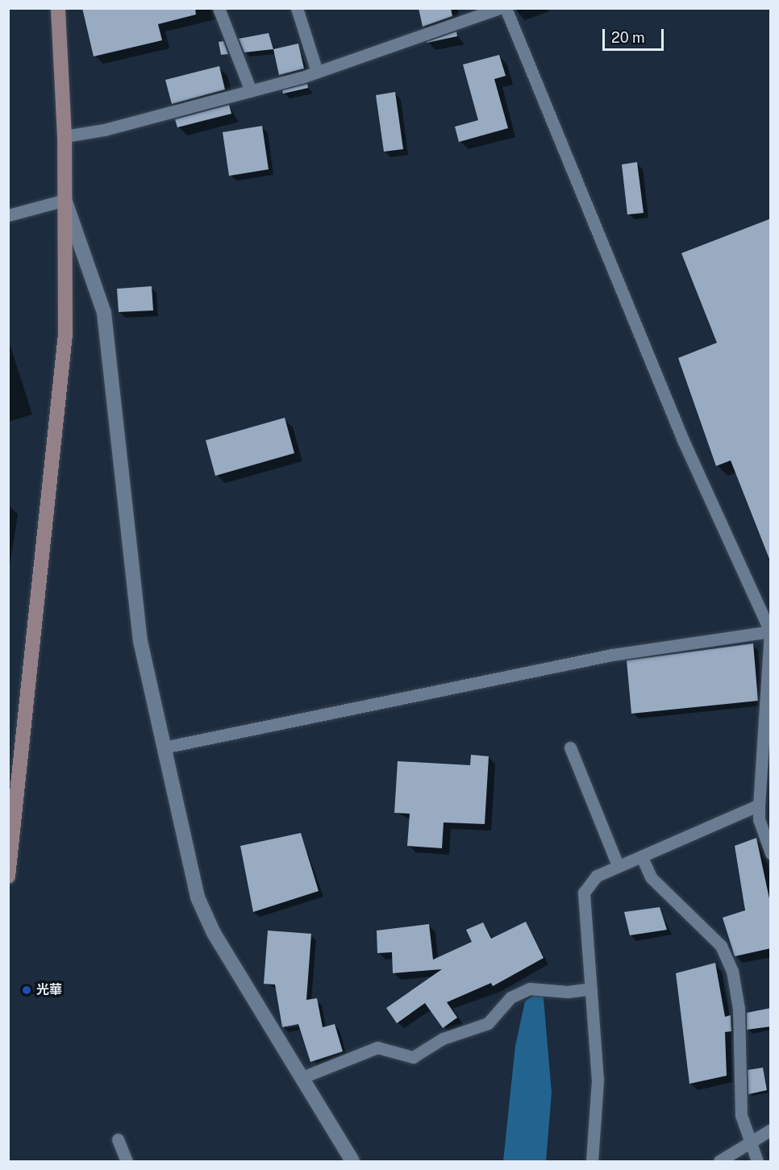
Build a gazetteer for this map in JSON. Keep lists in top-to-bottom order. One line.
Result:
{"places":["光華"],"scale_bar":"20 m"}
